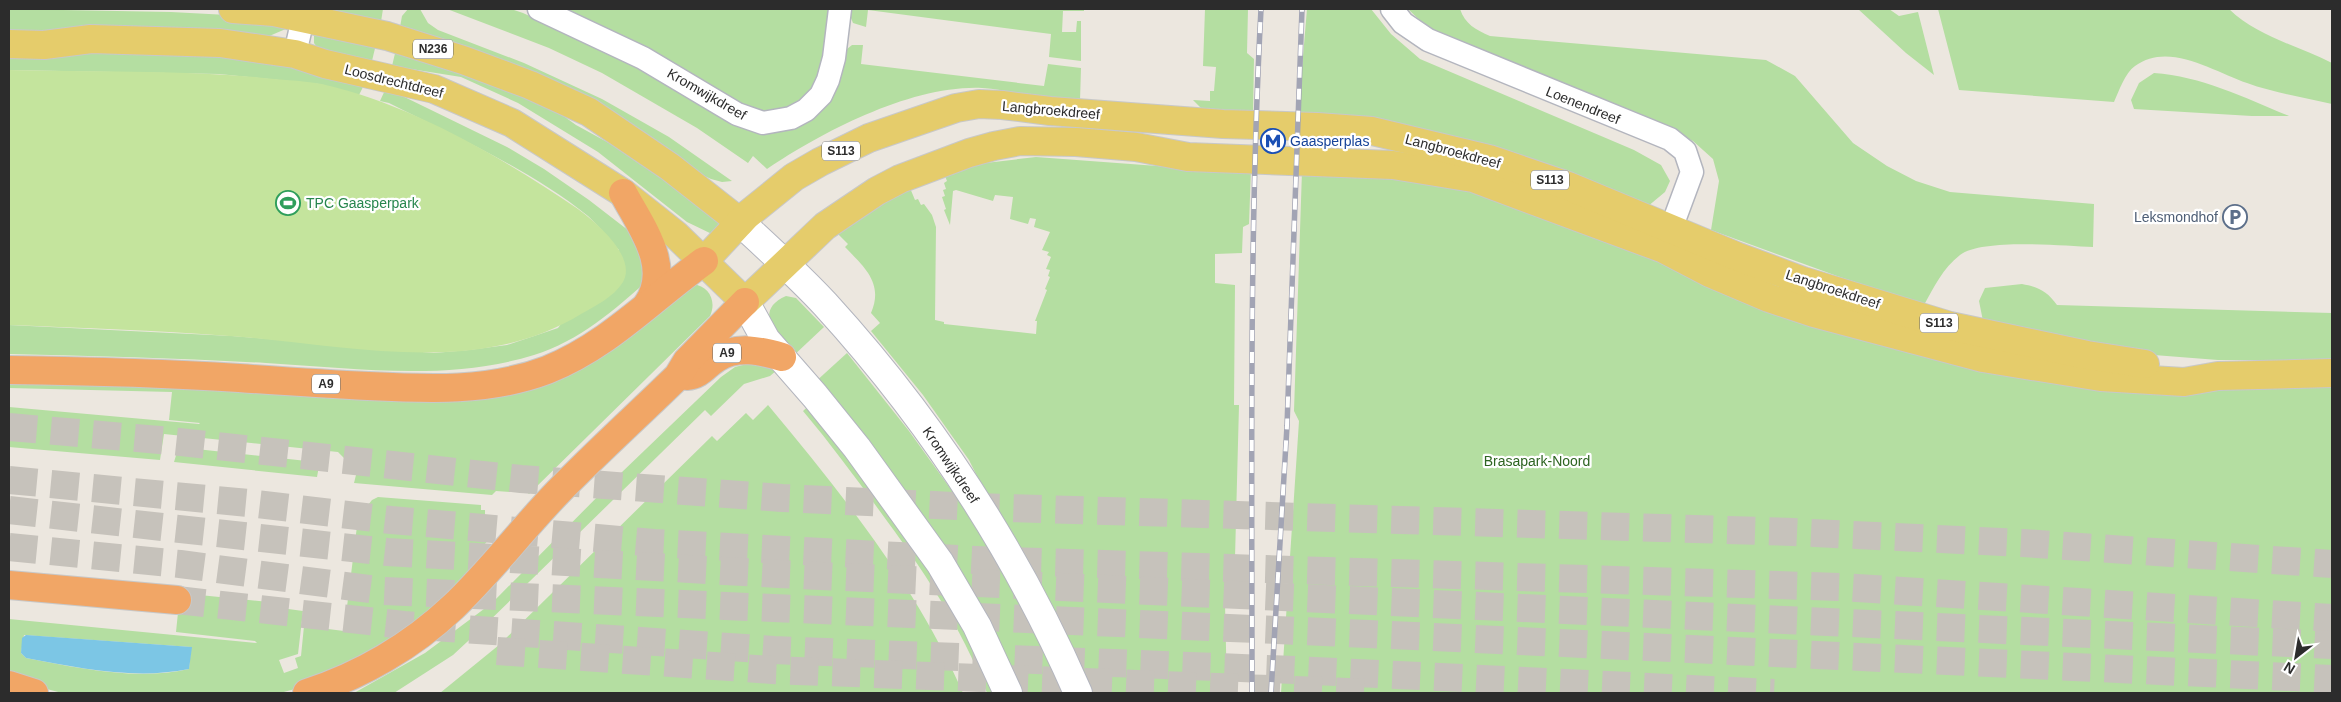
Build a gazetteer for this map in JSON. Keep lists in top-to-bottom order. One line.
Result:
{"streets":{"highway":["A9"],"main road":["N236","Loosdrechtdreef","Kromwijkdreef","Langbroekdreef","S113"],"street":["Loenendreef"]},"crossings":[["N236","Langbroekdreef"],["Loosdrechtdreef","Langbroekdreef"],["Loosdrechtdreef","A9"],["Kromwijkdreef","Langbroekdreef"],["Loenendreef","Langbroekdreef"],["Langbroekdreef","A9"]],"parks":["Brasapark-Noord"],"places":{"metro station":["Gaasperplas"],"sports":["TPC Gaasperpark"],"parking":["Leksmondhof"]},"north":"bottom left"}
